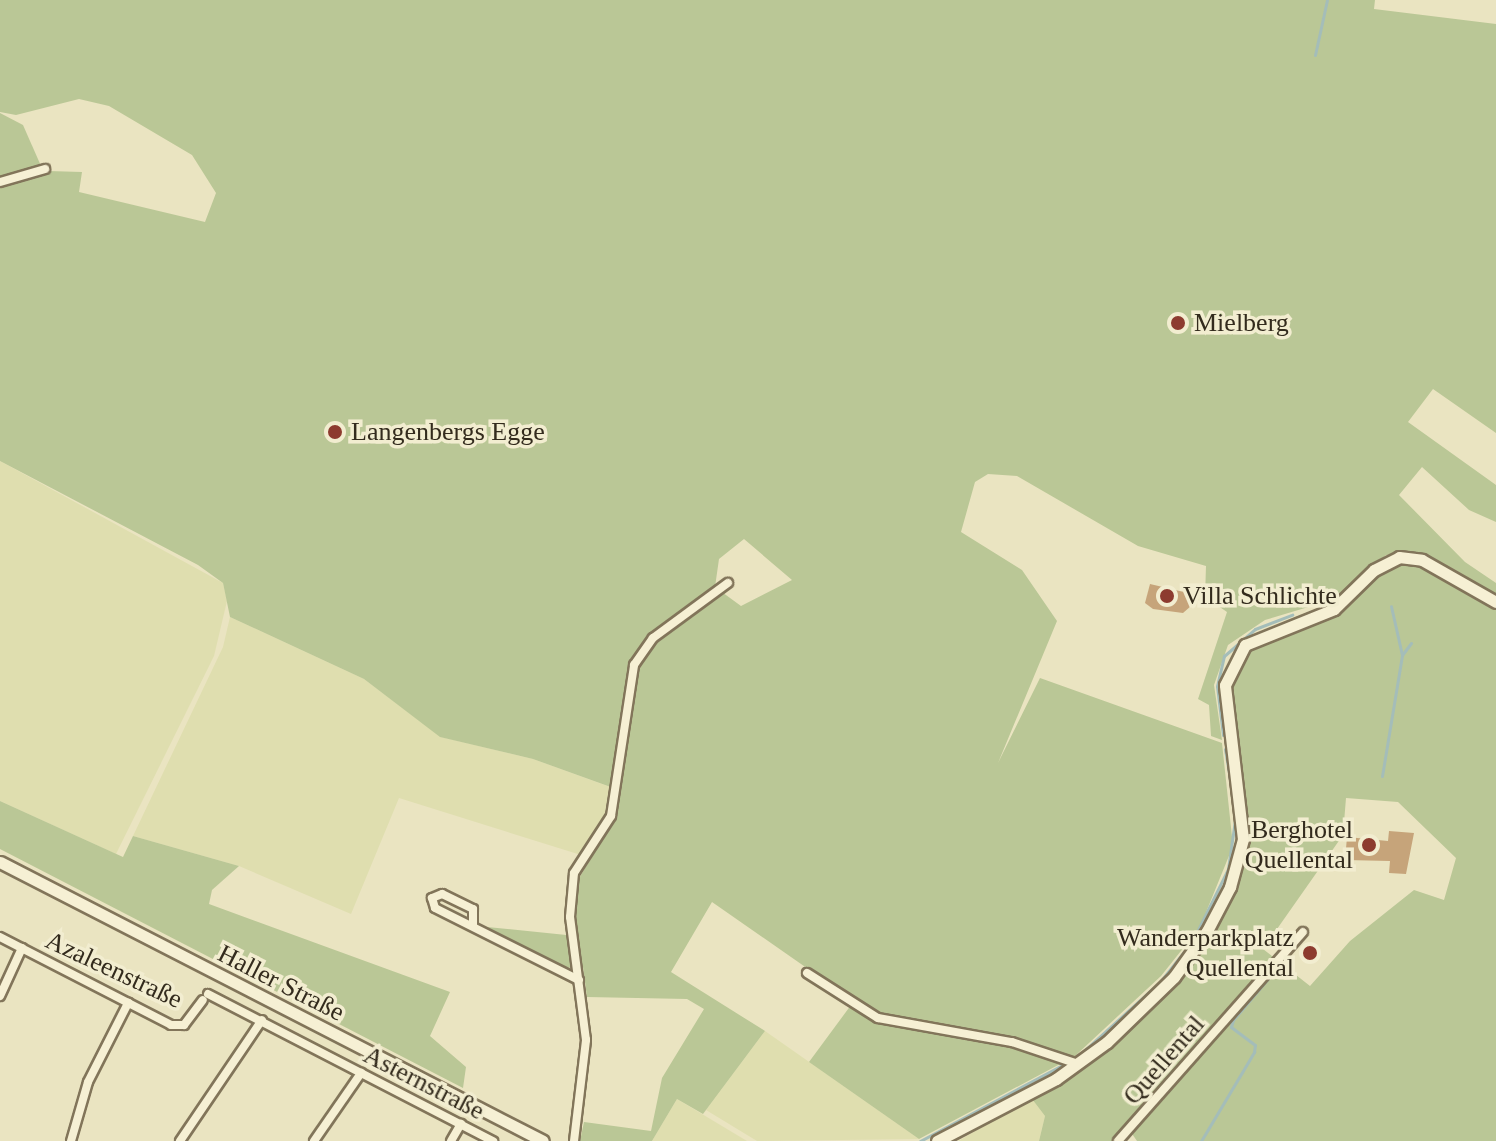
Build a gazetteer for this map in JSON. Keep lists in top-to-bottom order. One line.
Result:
{"streets":{"main road":["Haller Straße"],"street":["Azaleenstraße","Quellental","Asternstraße"]},"crossings":[["Azaleenstraße","Asternstraße"]],"places":["Mielberg","Langenbergs Egge","Villa Schlichte","Berghotel Quellental","Wanderparkplatz Quellental"]}
